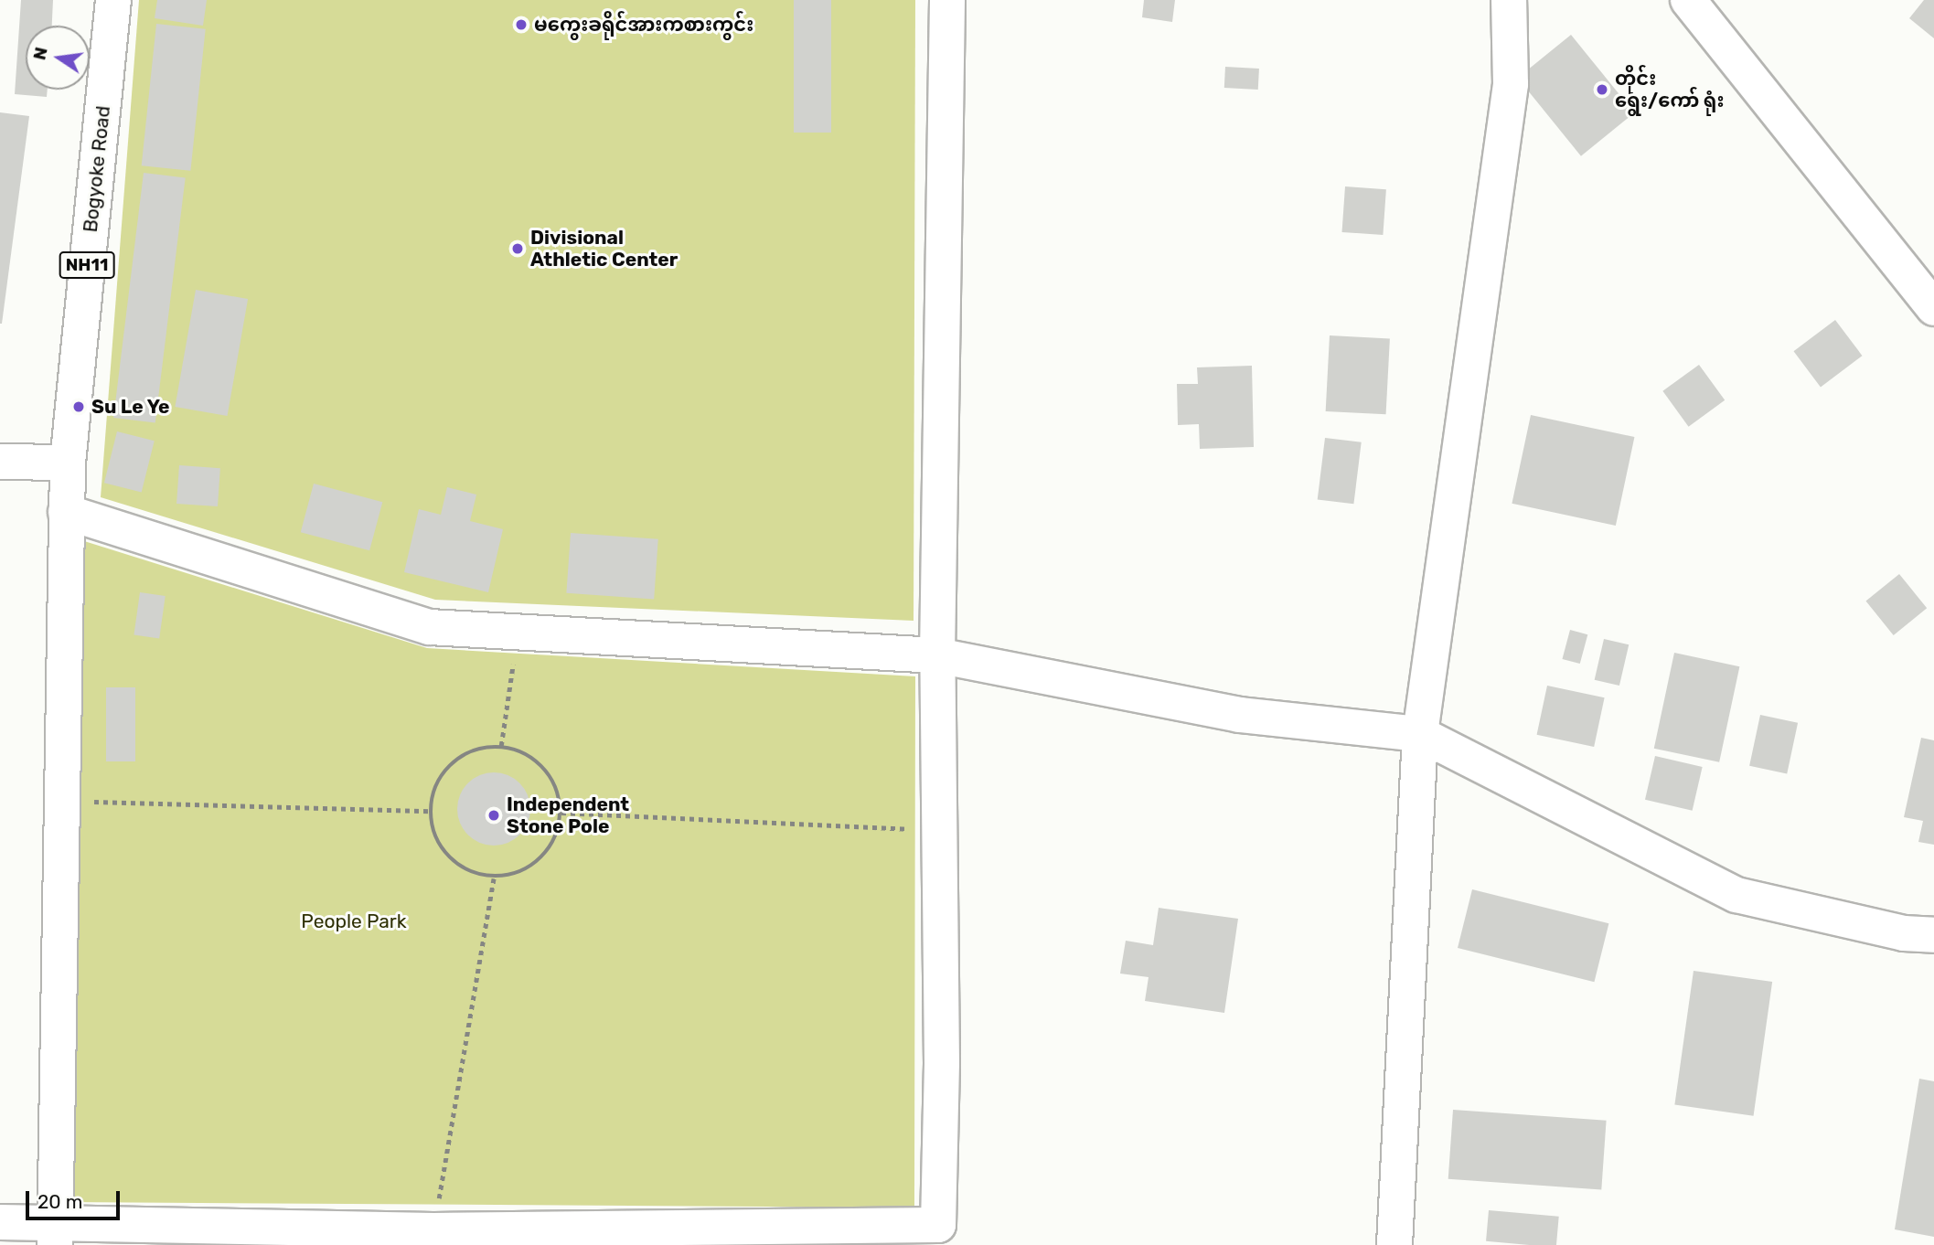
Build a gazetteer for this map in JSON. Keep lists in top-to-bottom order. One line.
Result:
{"streets":{"main road":["Bogyoke Road","NH11"]},"parks":["People Park"],"places":["မကွေးခရိုင်အားကစားကွင်း","တိုင်း ရွေး/ကော် ရုံး","Divisional Athletic Center","Su Le Ye","Independent Stone Pole"],"scale_bar":"20 m","north":"left"}
